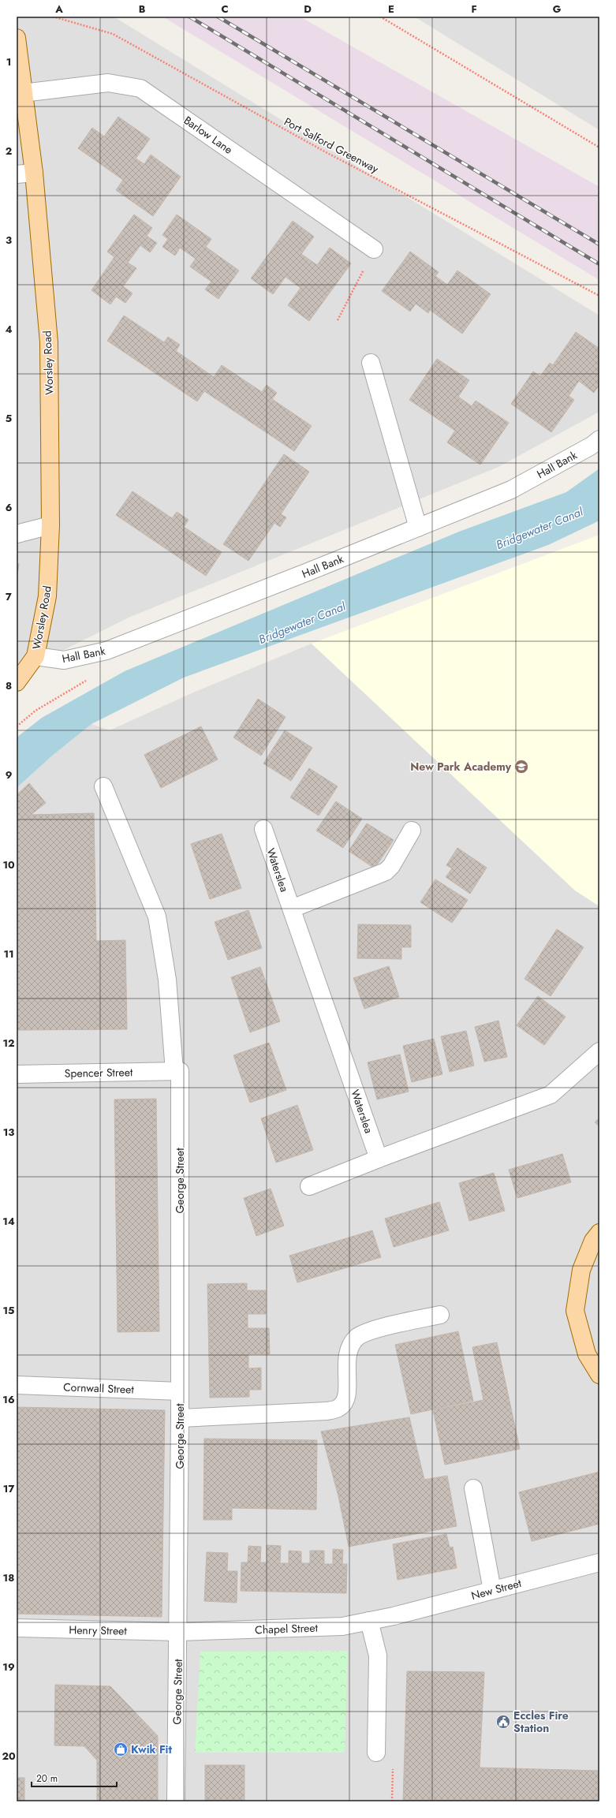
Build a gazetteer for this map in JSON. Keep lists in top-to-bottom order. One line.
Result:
{"streets":{"main road":["Worsley Road"],"street":["Barlow Lane","Hall Bank","Waterslea","Spencer Street","George Street","Cornwall Street","New Street","Chapel Street","Henry Street"],"path":["Port Salford Greenway"]},"crossings":[["Barlow Lane","Worsley Road"],["Worsley Road","Hall Bank"],["Spencer Street","George Street"],["George Street","Cornwall Street"],["George Street","Chapel Street"],["George Street","Henry Street"],["New Street","Chapel Street"],["Chapel Street","Henry Street"]],"water":["Bridgewater Canal"],"places":{"school or university":["New Park Academy"],"public building":["Eccles Fire Station"],"shop":["Kwik Fit"]},"scale_bar":"20 m","grid":{"columns":["A","B","C","D","E","F","G"],"rows":["1","2","3","4","5","6","7","8","9","10","11","12","13","14","15","16","17","18","19","20"]}}
